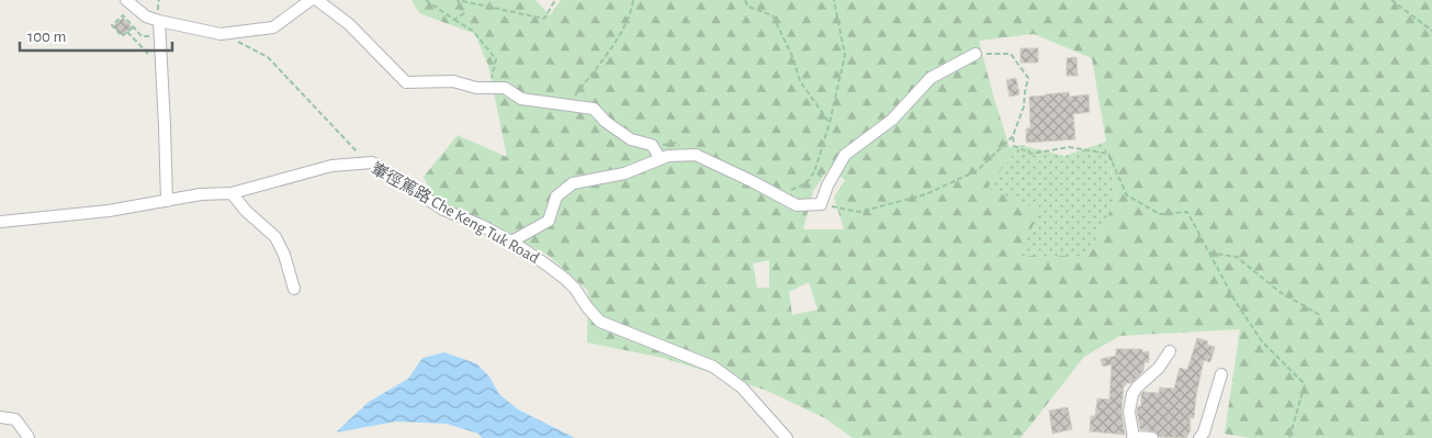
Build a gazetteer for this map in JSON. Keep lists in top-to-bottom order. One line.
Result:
{"streets":{"street":["輋徑篤路 Che Keng Tuk Road"]},"scale_bar":"100 m"}
